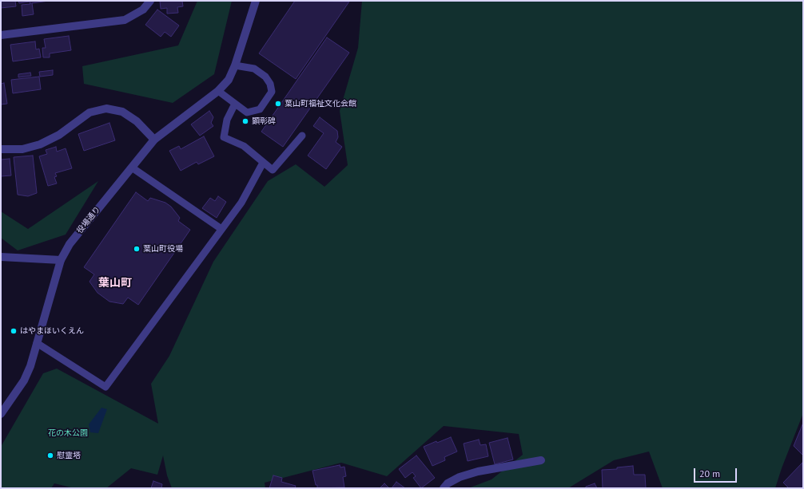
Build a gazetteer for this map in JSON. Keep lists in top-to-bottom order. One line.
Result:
{"streets":{"street":["役場通り"]},"districts":["葉山町"],"parks":["花の木公園"],"places":["葉山町福祉文化会館","顕彰碑","葉山町役場","はやまほいくえん","慰霊塔"],"scale_bar":"20 m"}
